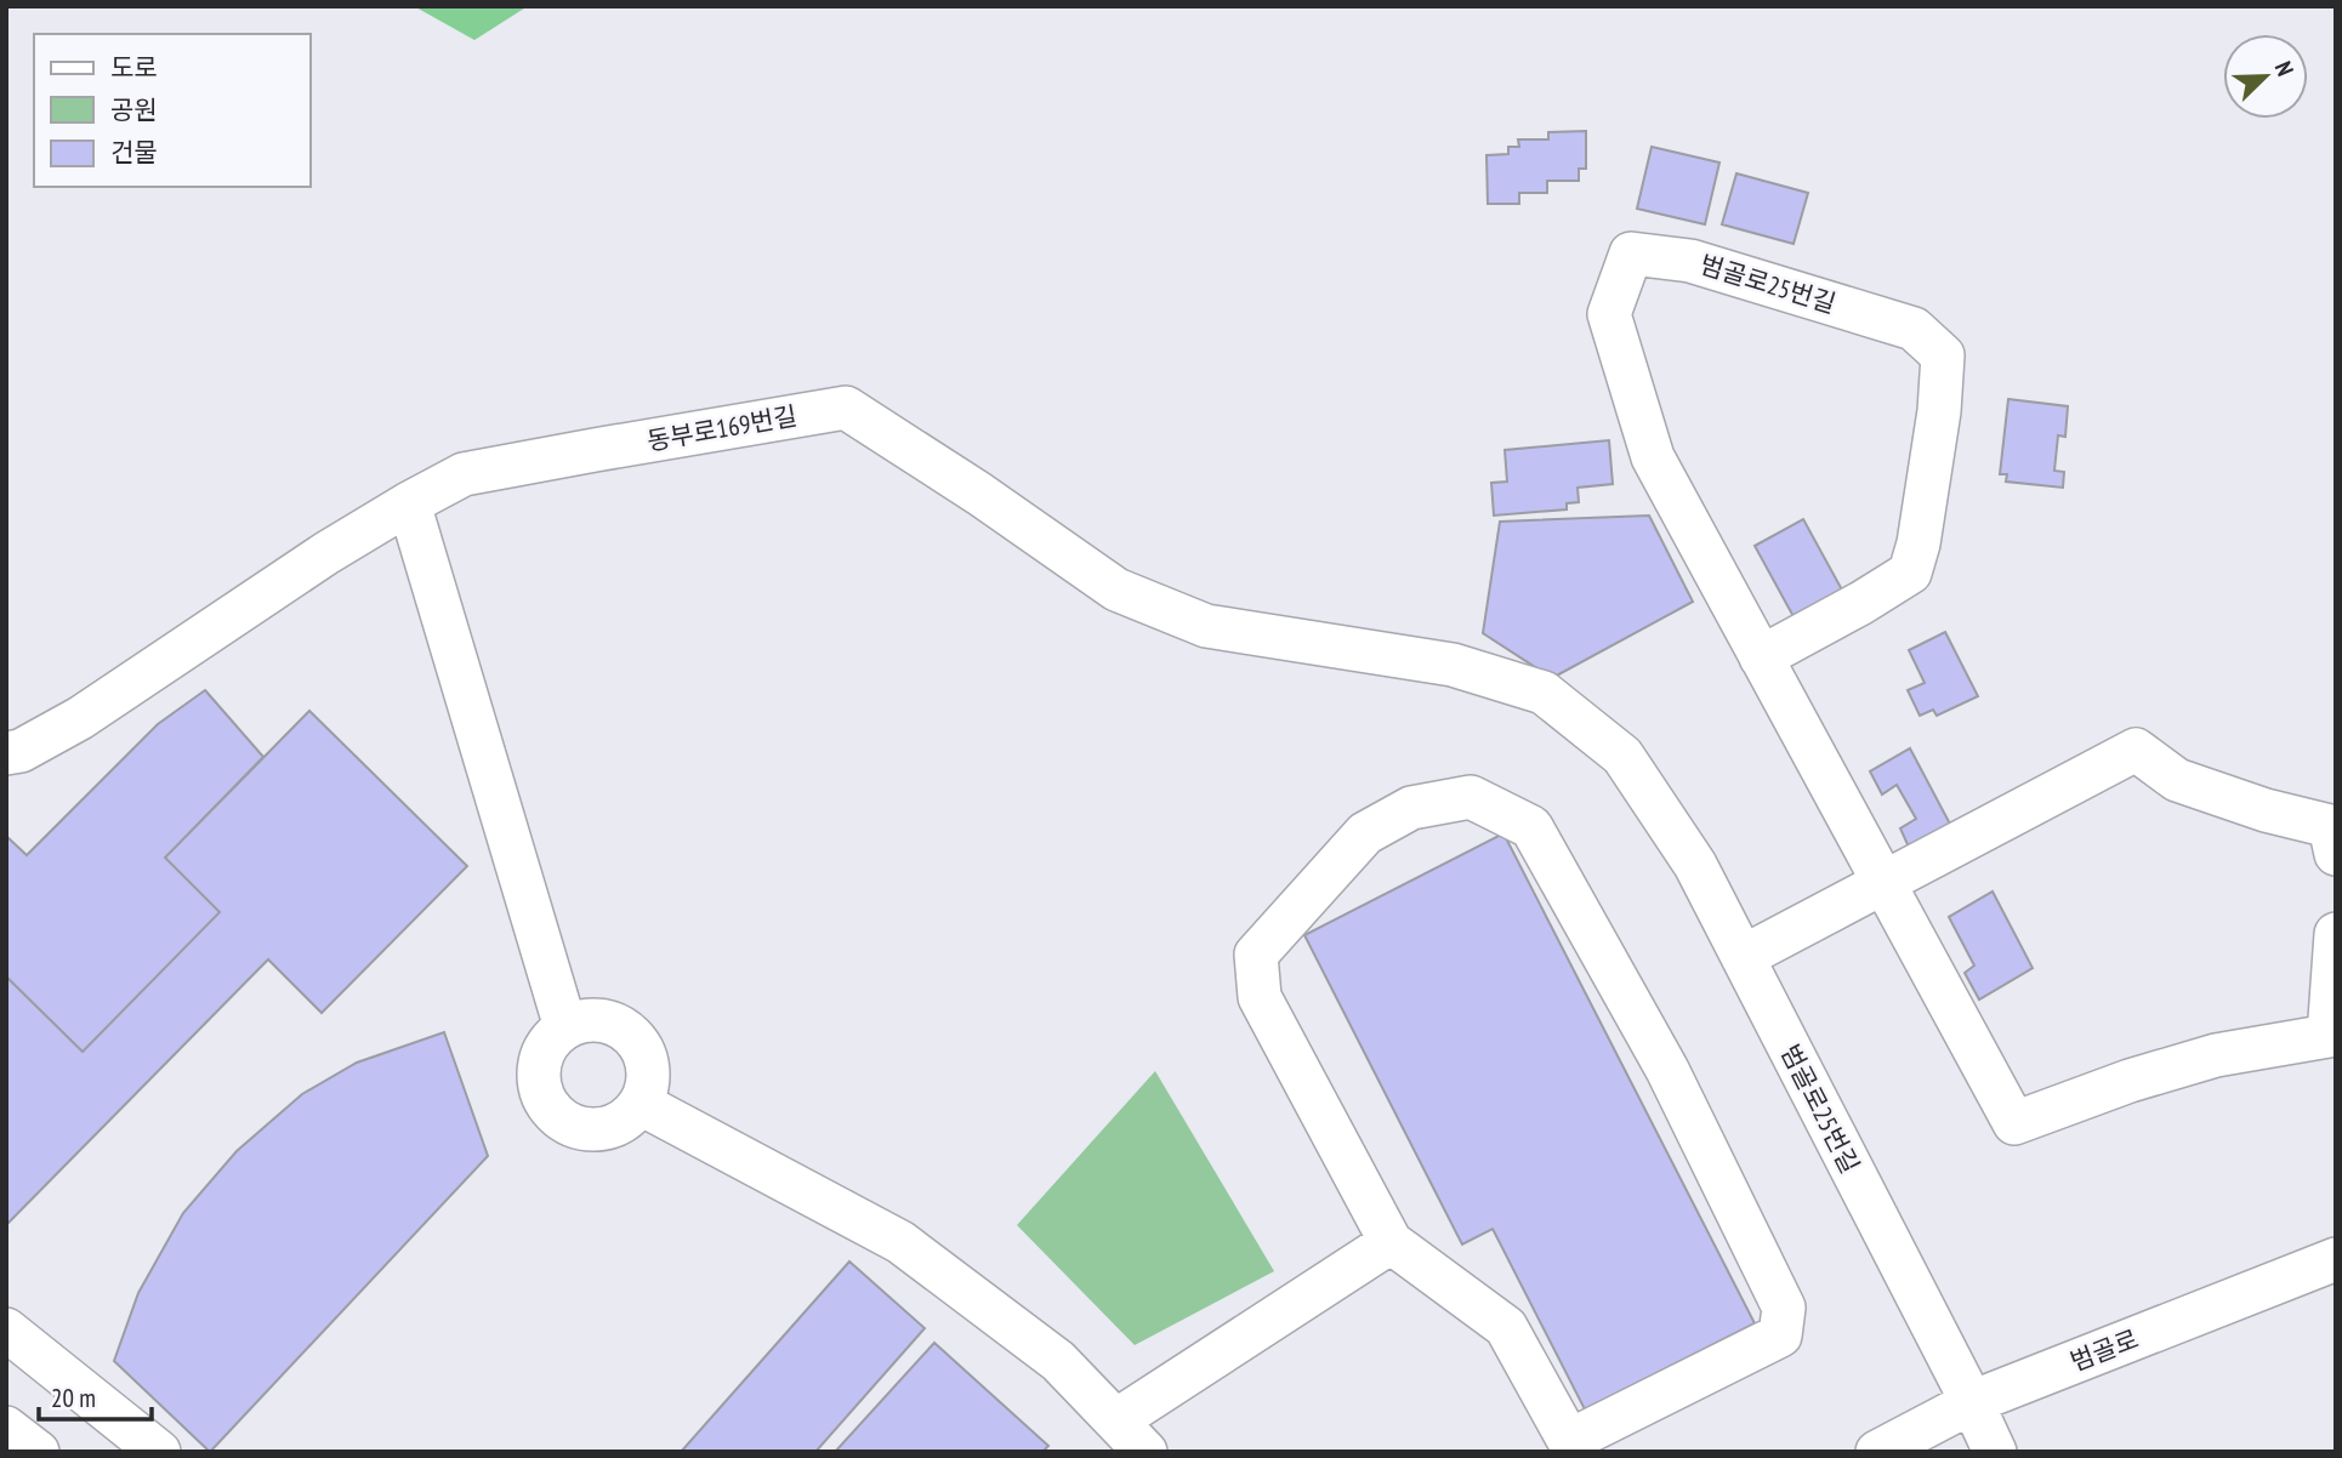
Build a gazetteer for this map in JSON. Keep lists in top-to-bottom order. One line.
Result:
{"streets":{"street":["범골로25번길","동부로169번길","범골로"]},"crossings":[["범골로25번길","동부로169번길"],["범골로25번길","범골로"]],"legend":["도로","공원","건물"],"scale_bar":"20 m","north":"top right"}
